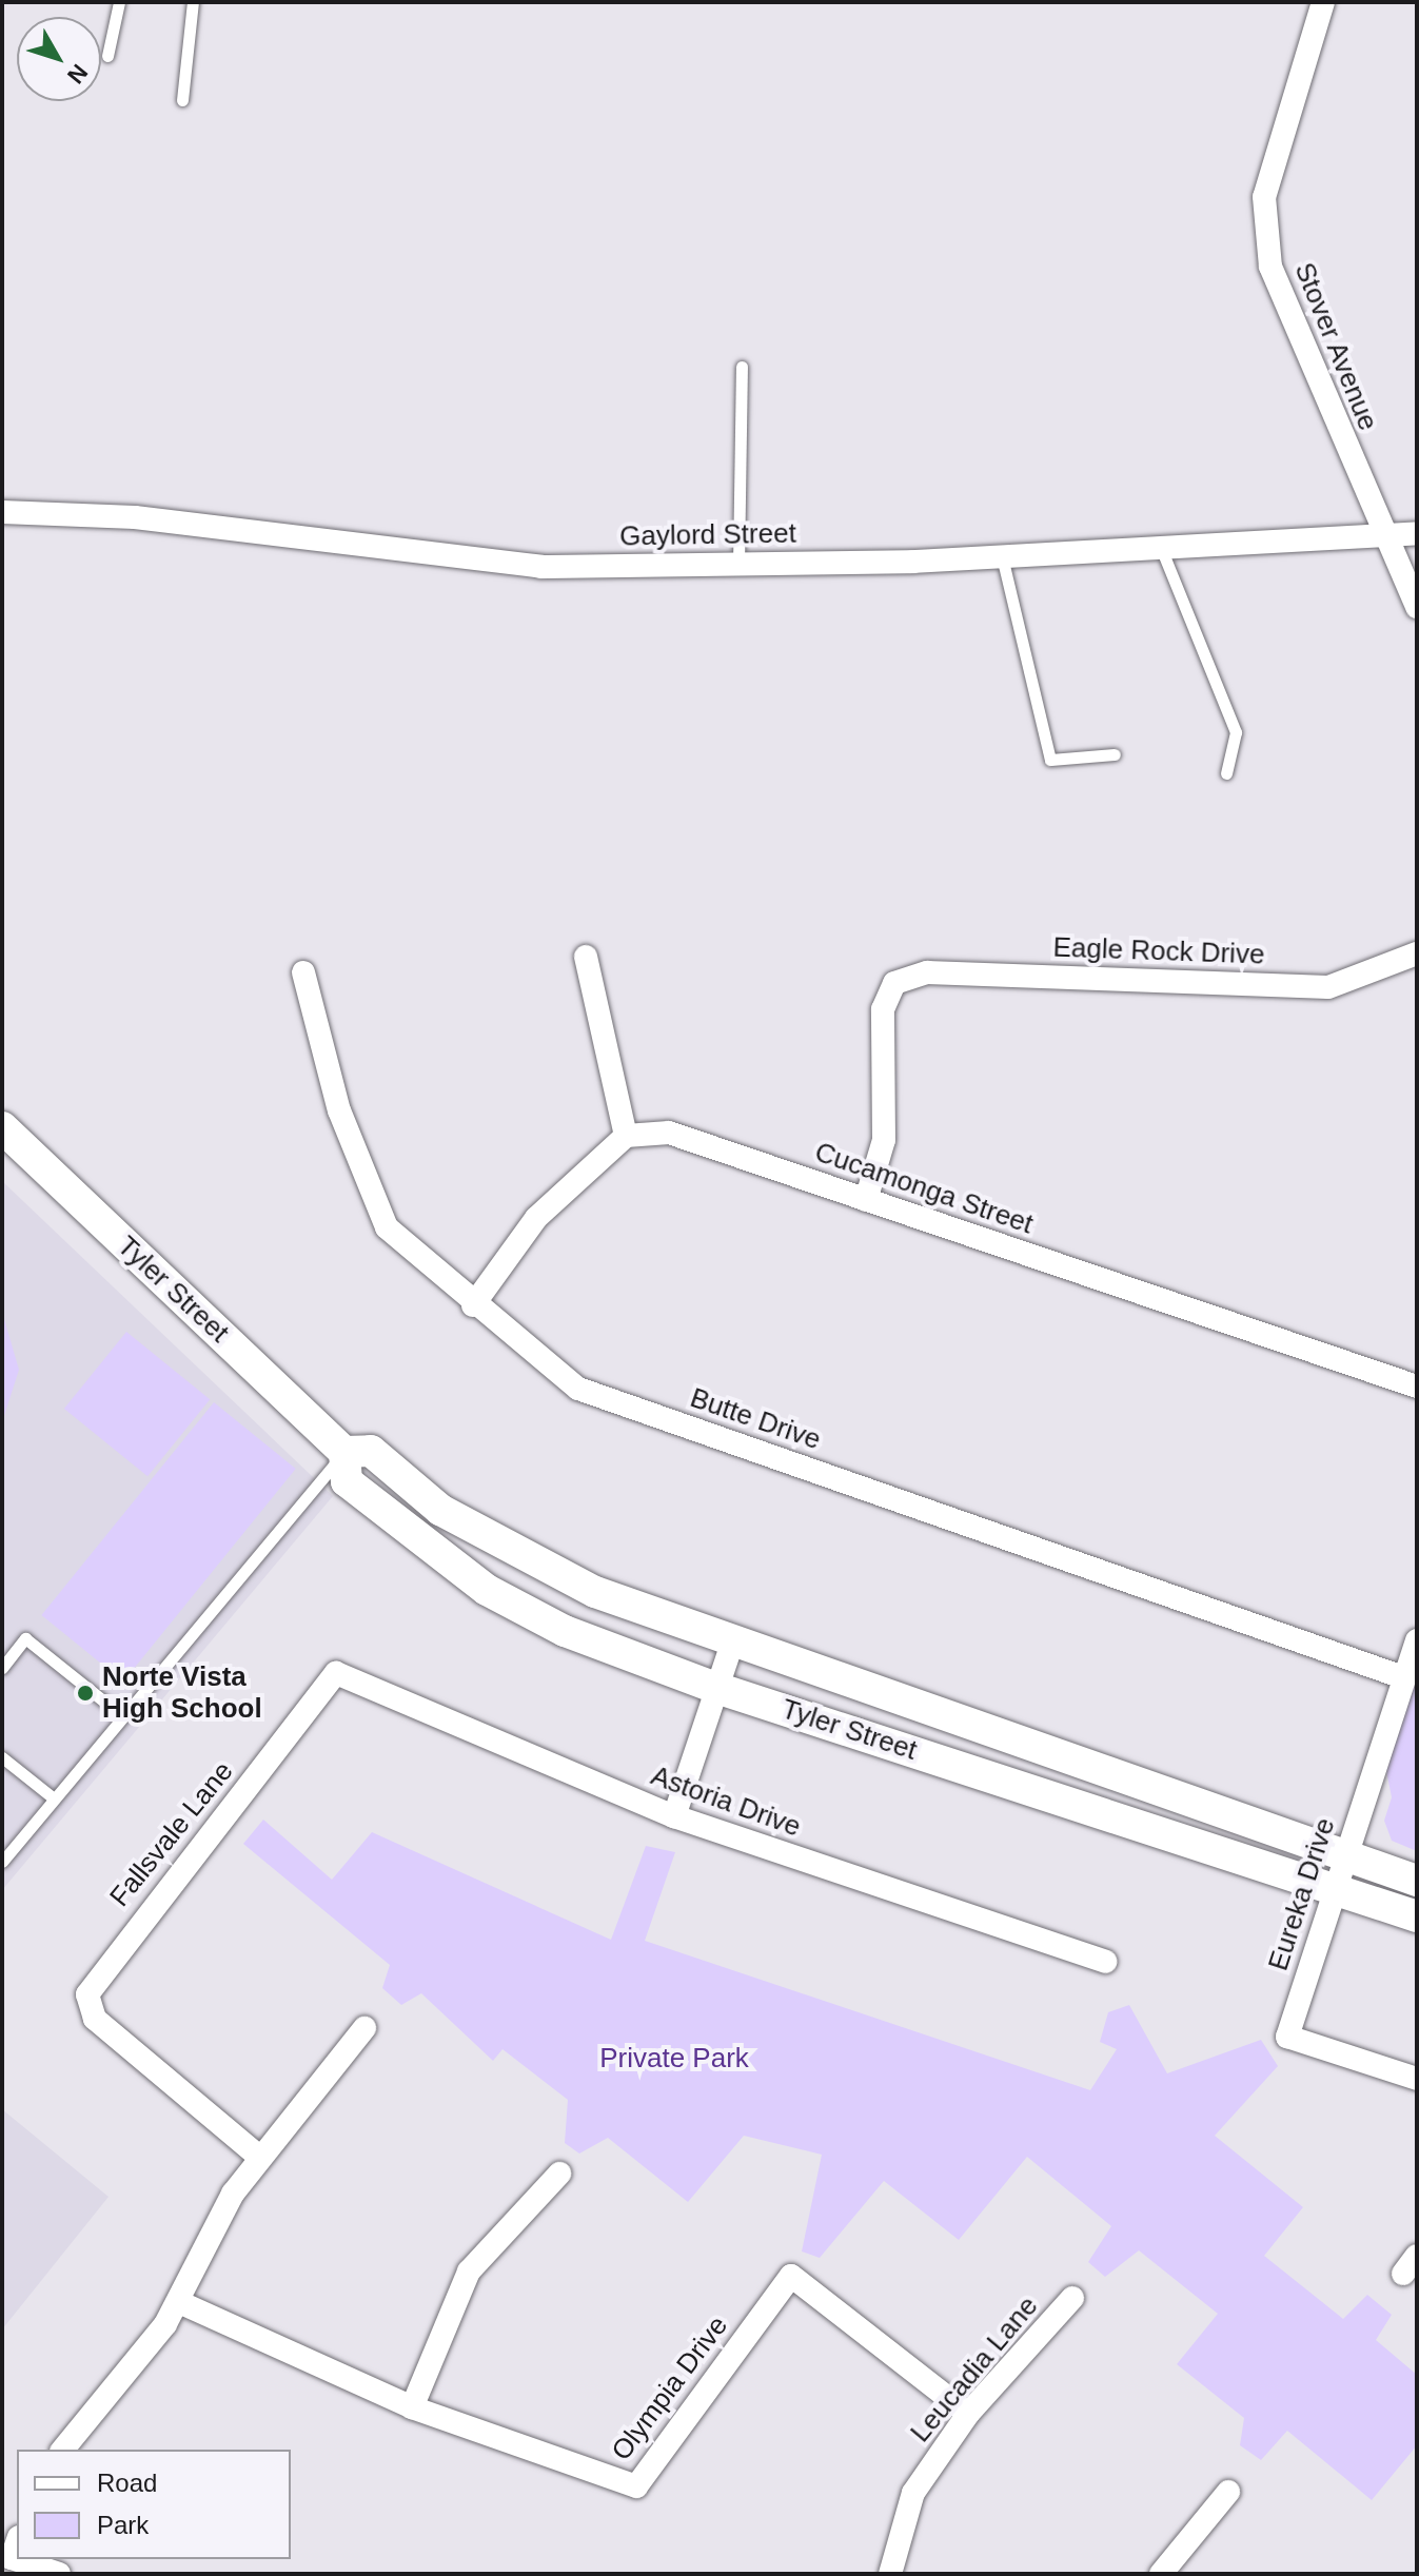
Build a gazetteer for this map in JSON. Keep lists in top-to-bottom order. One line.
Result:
{"streets":{"main road":["Tyler Street"],"street":["Stover Avenue","Gaylord Street","Eagle Rock Drive","Cucamonga Street","Butte Drive","Astoria Drive","Fallsvale Lane","Eureka Drive","Leucadia Lane","Olympia Drive"]},"crossings":[["Stover Avenue","Gaylord Street"],["Eagle Rock Drive","Cucamonga Street"],["Tyler Street","Eureka Drive"],["Butte Drive","Eureka Drive"],["Astoria Drive","Fallsvale Lane"],["Leucadia Lane","Olympia Drive"]],"parks":["Private Park"],"places":["Norte Vista High School"],"legend":["Road","Park"],"north":"bottom right"}
